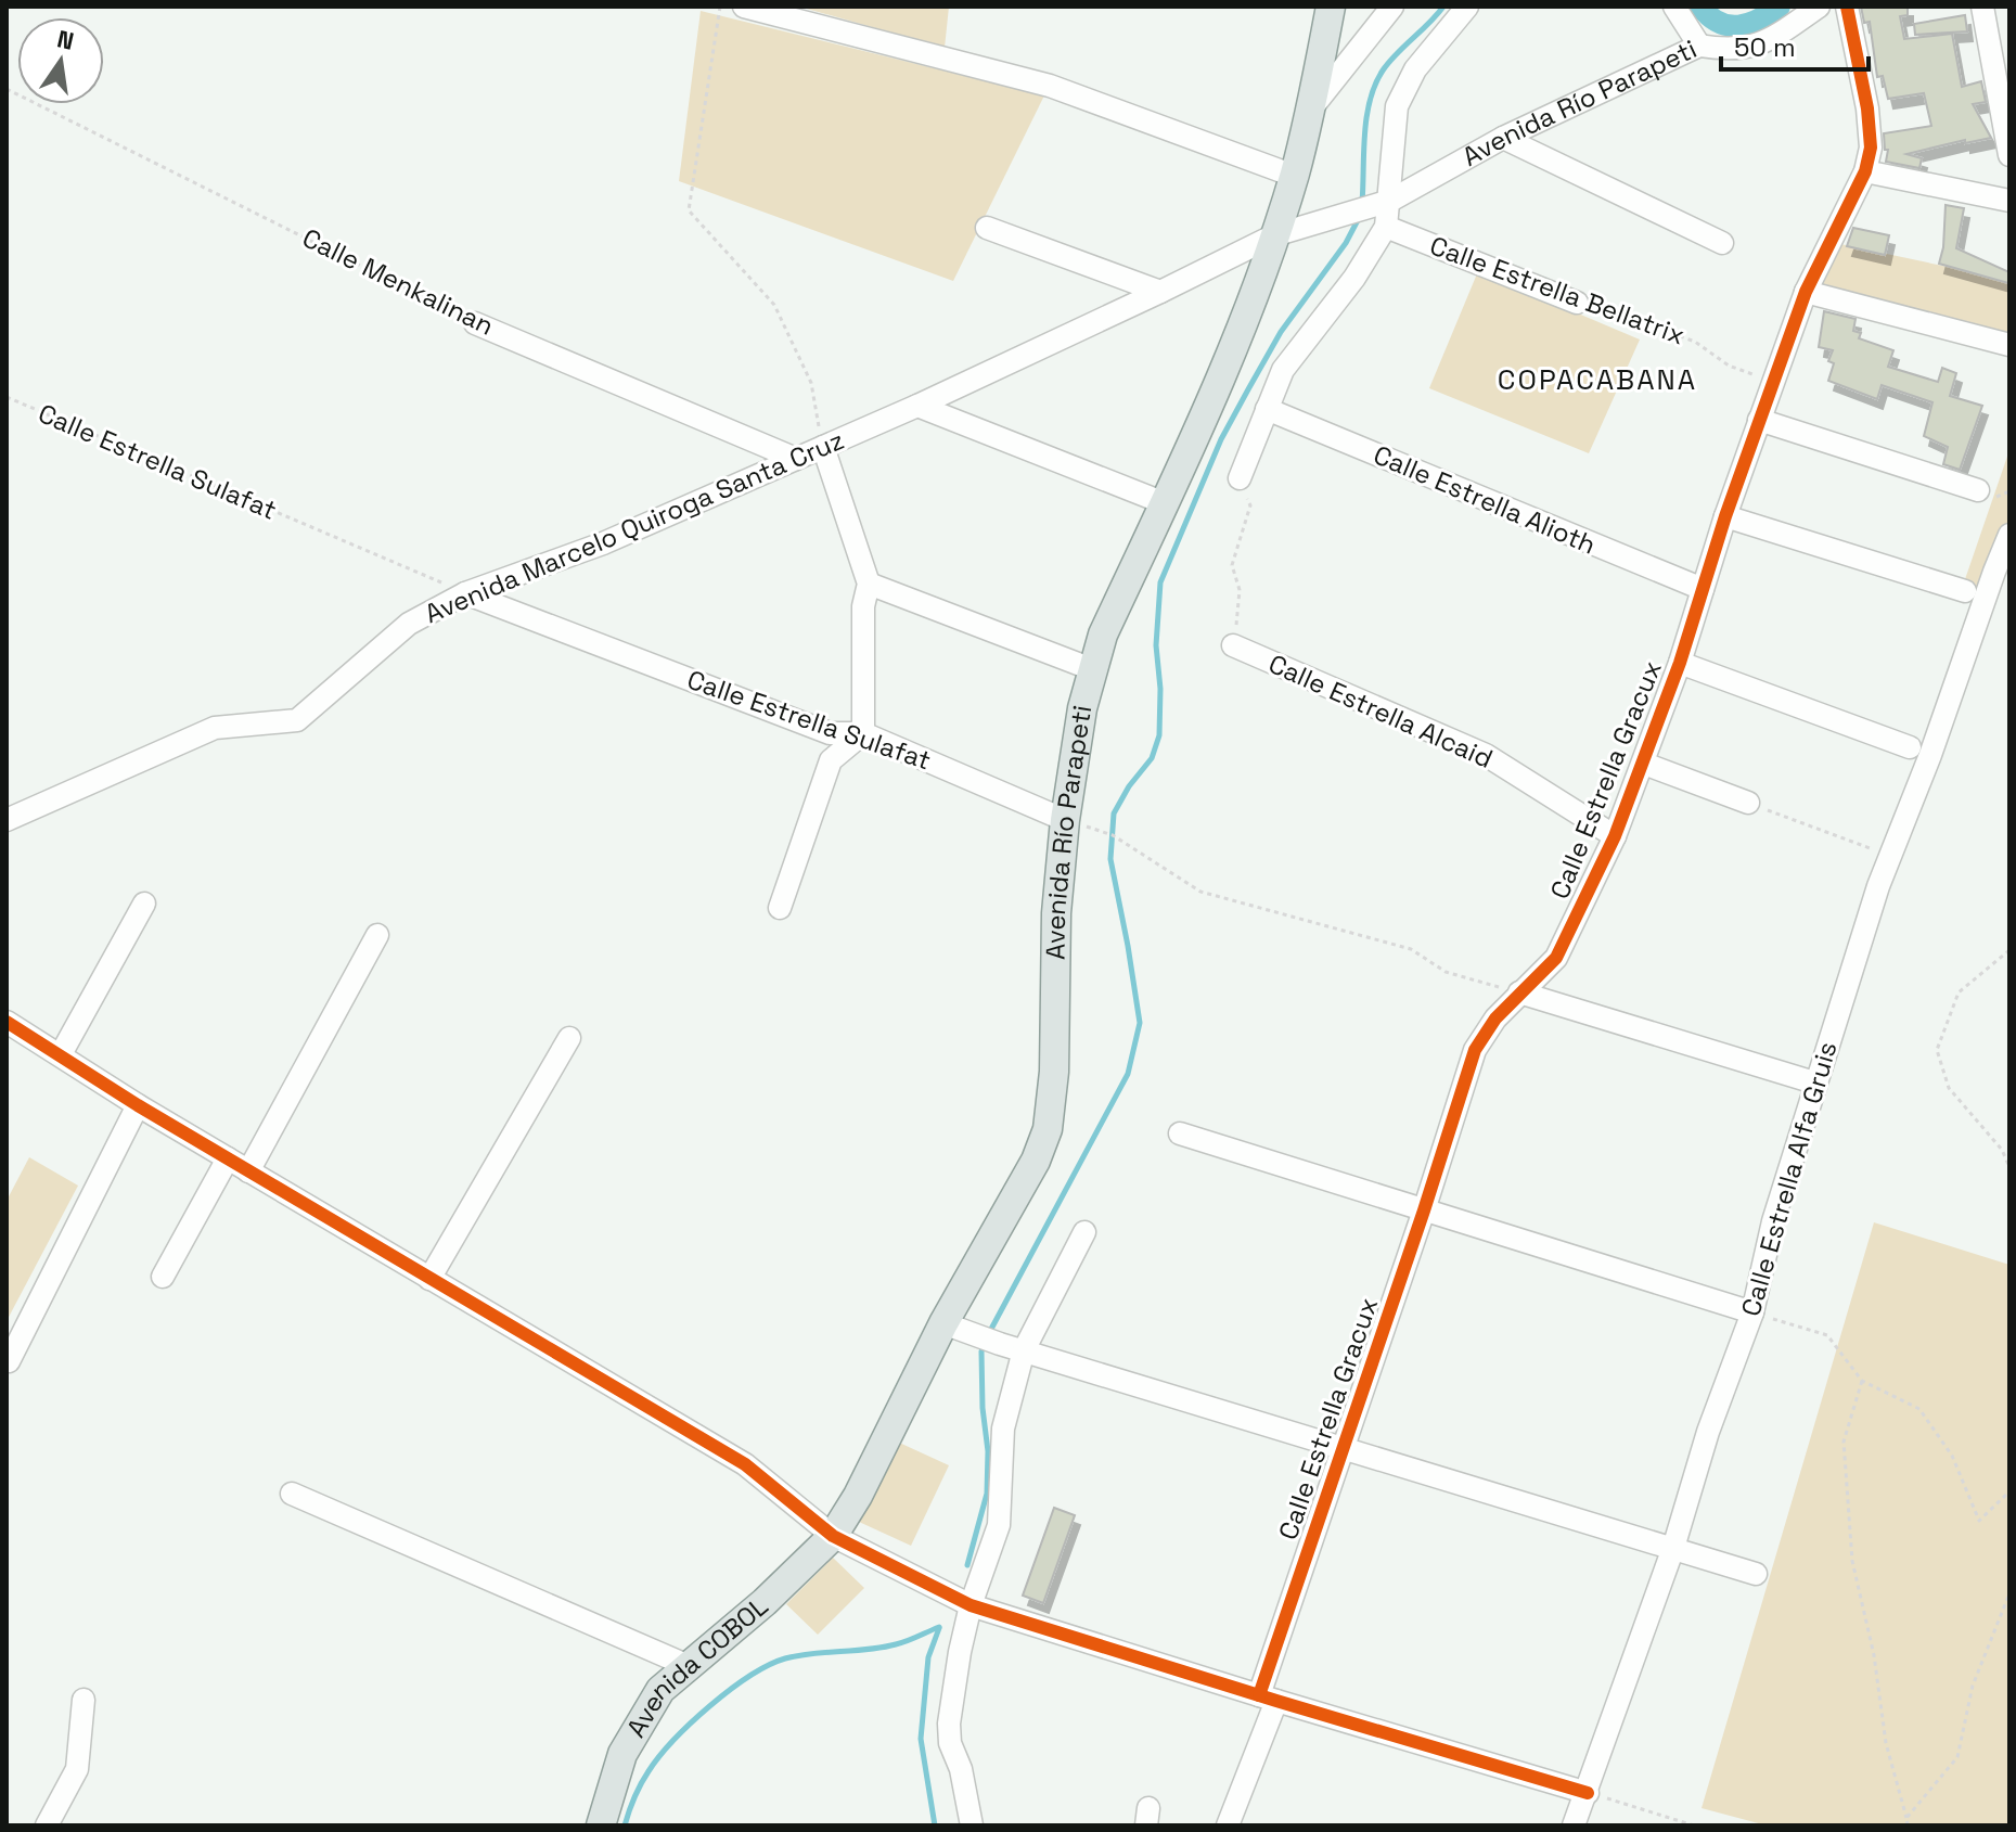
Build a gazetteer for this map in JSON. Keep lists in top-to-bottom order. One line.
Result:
{"streets":{"main road":["Avenida Río Parapeti","Avenida COBOL"],"street":["Calle Menkalinan","Calle Estrella Bellatrix","Calle Estrella Sulafat","Calle Estrella Alioth","Avenida Marcelo Quiroga Santa Cruz","Calle Estrella Alcaid","Calle Estrella Gracux","Calle Estrella Alfa Gruis"]},"crossings":[["Avenida Río Parapeti","Calle Estrella Sulafat"],["Avenida Río Parapeti","Avenida Marcelo Quiroga Santa Cruz"],["Avenida Río Parapeti","Avenida COBOL"],["Calle Menkalinan","Avenida Marcelo Quiroga Santa Cruz"],["Calle Estrella Bellatrix","Calle Estrella Gracux"],["Calle Estrella Sulafat","Avenida Marcelo Quiroga Santa Cruz"],["Calle Estrella Alioth","Calle Estrella Gracux"],["Calle Estrella Alcaid","Calle Estrella Gracux"]],"districts":["COPACABANA"],"scale_bar":"50 m","north":"top"}
